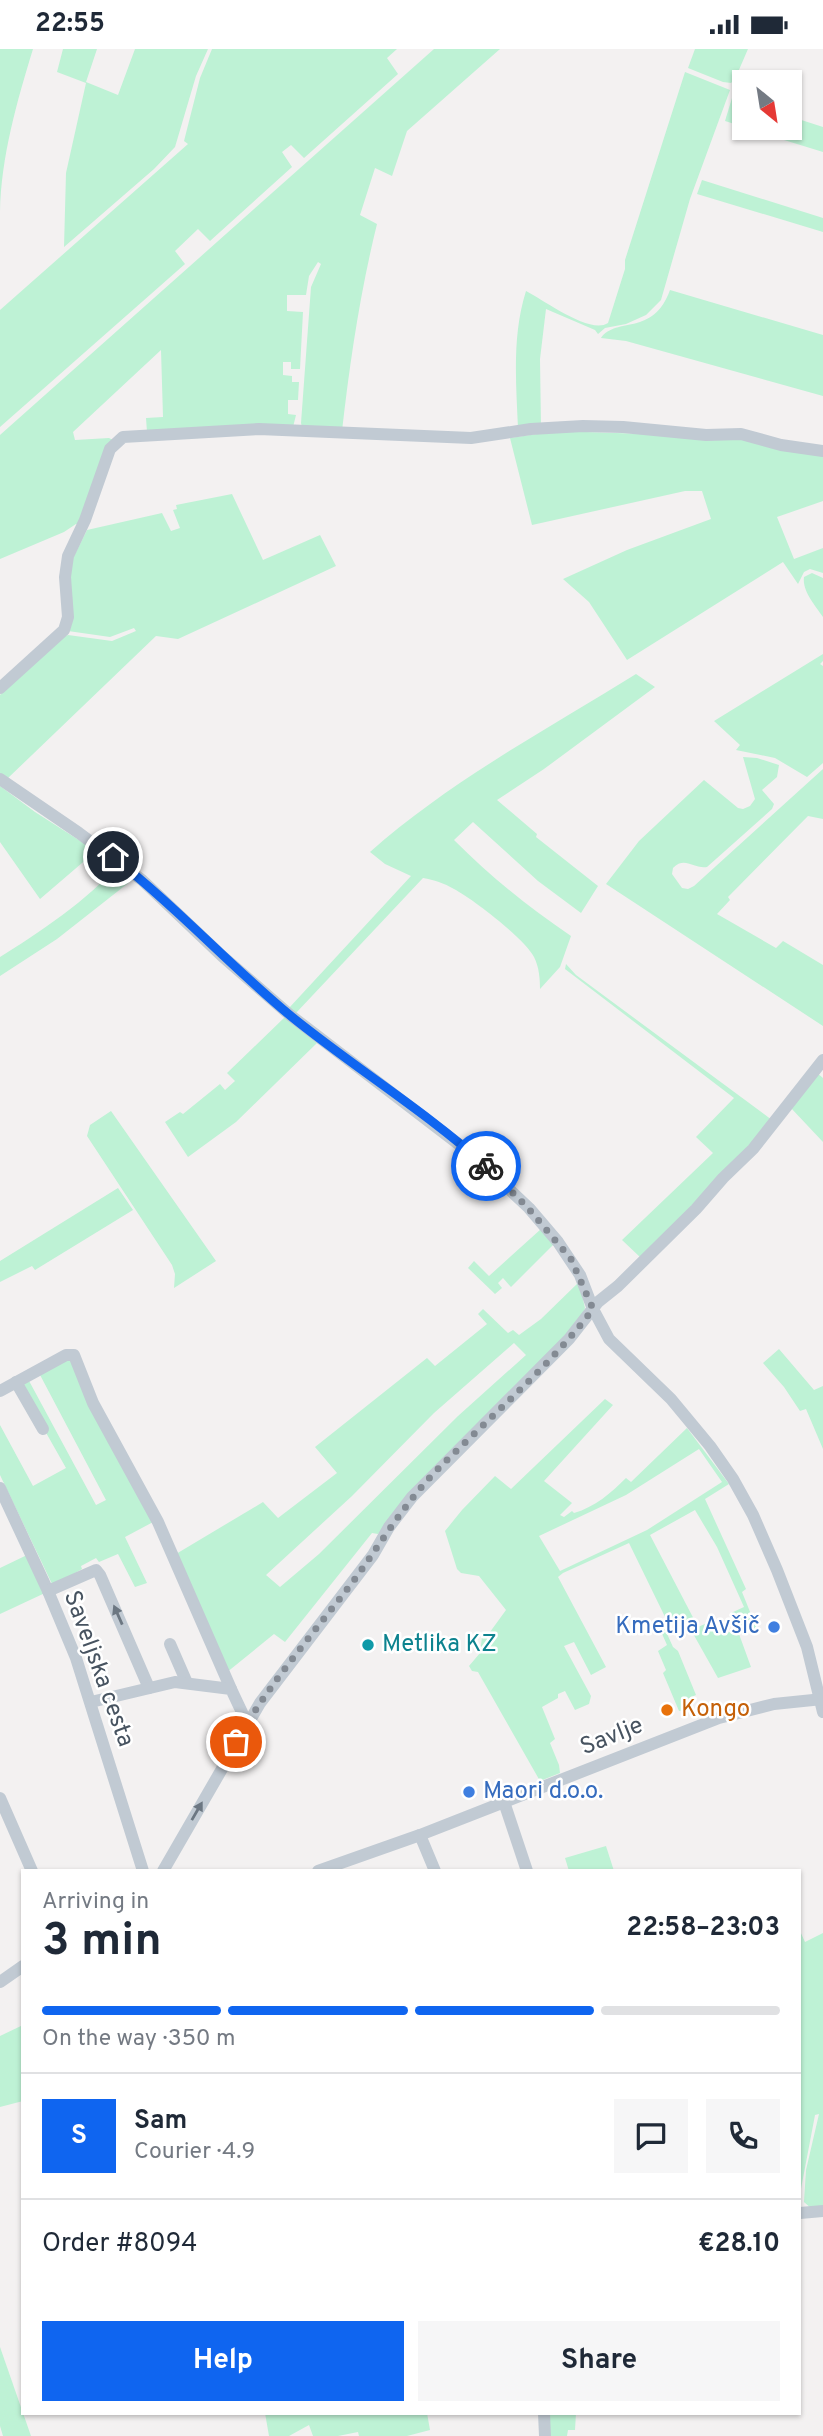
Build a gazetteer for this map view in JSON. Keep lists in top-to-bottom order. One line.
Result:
{"streets":{"street":["Saveljska cesta","Savlje"]},"places":["Kmetija Avšič","Metlika KZ","Kongo","Maori d.o.o."],"north":"bottom right","page":{"status":"22:55","heading":["3 min","Arriving in","22:58–23:03"],"panel":["Sam","Courier · 4.9","Order #8094","€28.10"],"bar":"On the way · 350 m","round":"S","buttons":["Help","Share"]}}
